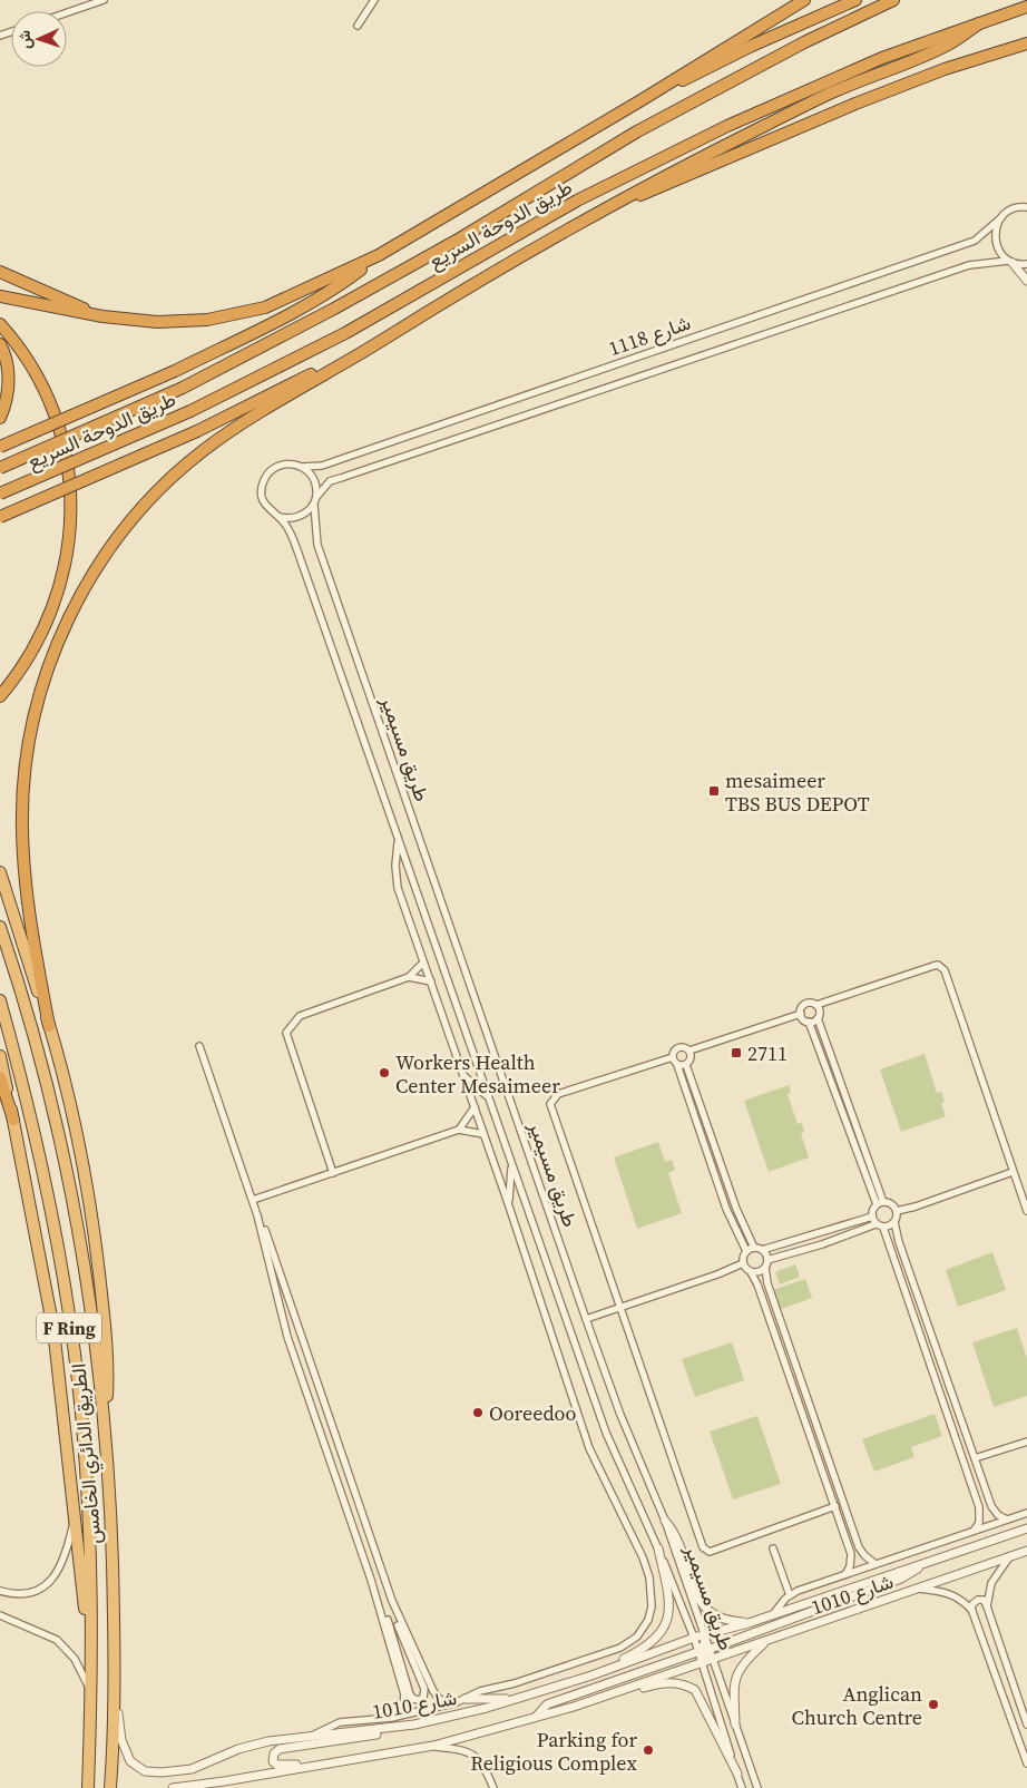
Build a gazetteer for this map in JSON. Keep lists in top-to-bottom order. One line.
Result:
{"streets":{"highway":["طريق الدوحة السريع","F Ring","الطريق الدائري الخامس"],"street":["شارع 1118","طريق مسيمير","شارع 1010"]},"crossings":[["شارع 1118","طريق مسيمير"],["طريق مسيمير","شارع 1010"],["الطريق الدائري الخامس","شارع 1010"]],"places":{"transit":["mesaimeer TBS BUS DEPOT","2711"],"other":["Workers Health Center Mesaimeer","Ooreedoo","Anglican Church Centre","Parking for Religious Complex"]},"north":"left"}
